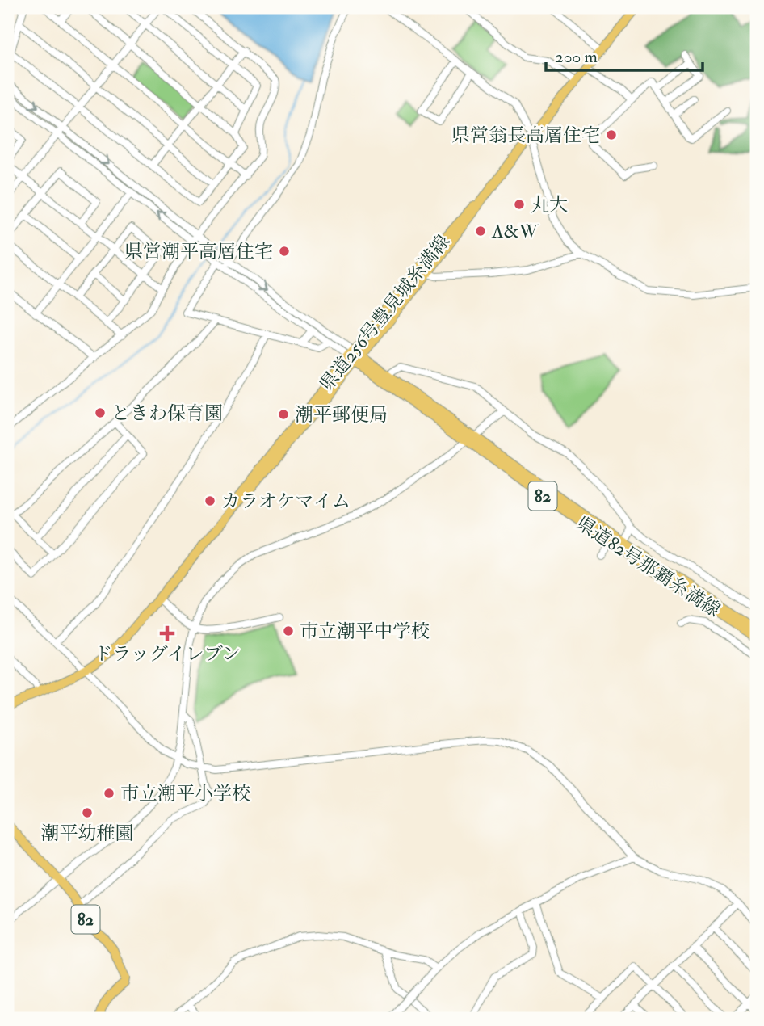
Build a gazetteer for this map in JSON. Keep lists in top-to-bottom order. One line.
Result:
{"streets":{"main road":["県道256号豊見城糸満線","82","県道82号那覇糸満線"]},"crossings":[["県道256号豊見城糸満線","県道82号那覇糸満線"]],"places":{"other":["県営翁長高層住宅","丸大","A&W","県営潮平高層住宅","ときわ保育園","潮平郵便局","カラオケマイム","市立潮平中学校","市立潮平小学校","潮平幼稚園"],"health":["ドラッグイレブン"]},"scale_bar":"200 m"}
